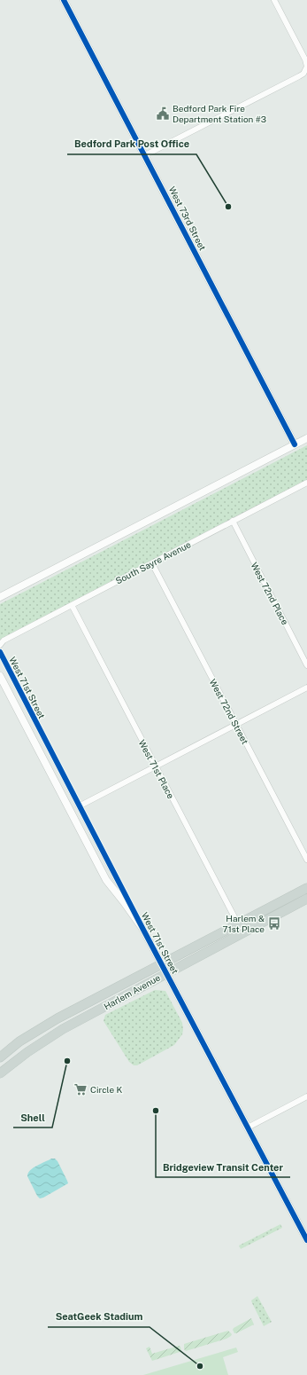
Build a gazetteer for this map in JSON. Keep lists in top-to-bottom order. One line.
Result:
{"streets":{"main road":["Harlem Avenue"],"street":["West 73rd Street","South Sayre Avenue","West 72nd Place","West 71st Street","West 72nd Street","West 71st Place"]},"crossings":[["South Sayre Avenue","West 72nd Place"],["South Sayre Avenue","West 72nd Street"],["South Sayre Avenue","West 71st Place"],["West 71st Street","Harlem Avenue"],["West 71st Place","Harlem Avenue"]],"places":{"public building":["Bedford Park Fire Department Station #3"],"other":["Bedford Park Post Office","Shell","Bridgeview Transit Center","SeatGeek Stadium"],"bus stop":["Harlem & 71st Place"],"supermarket":["Circle K"]}}
